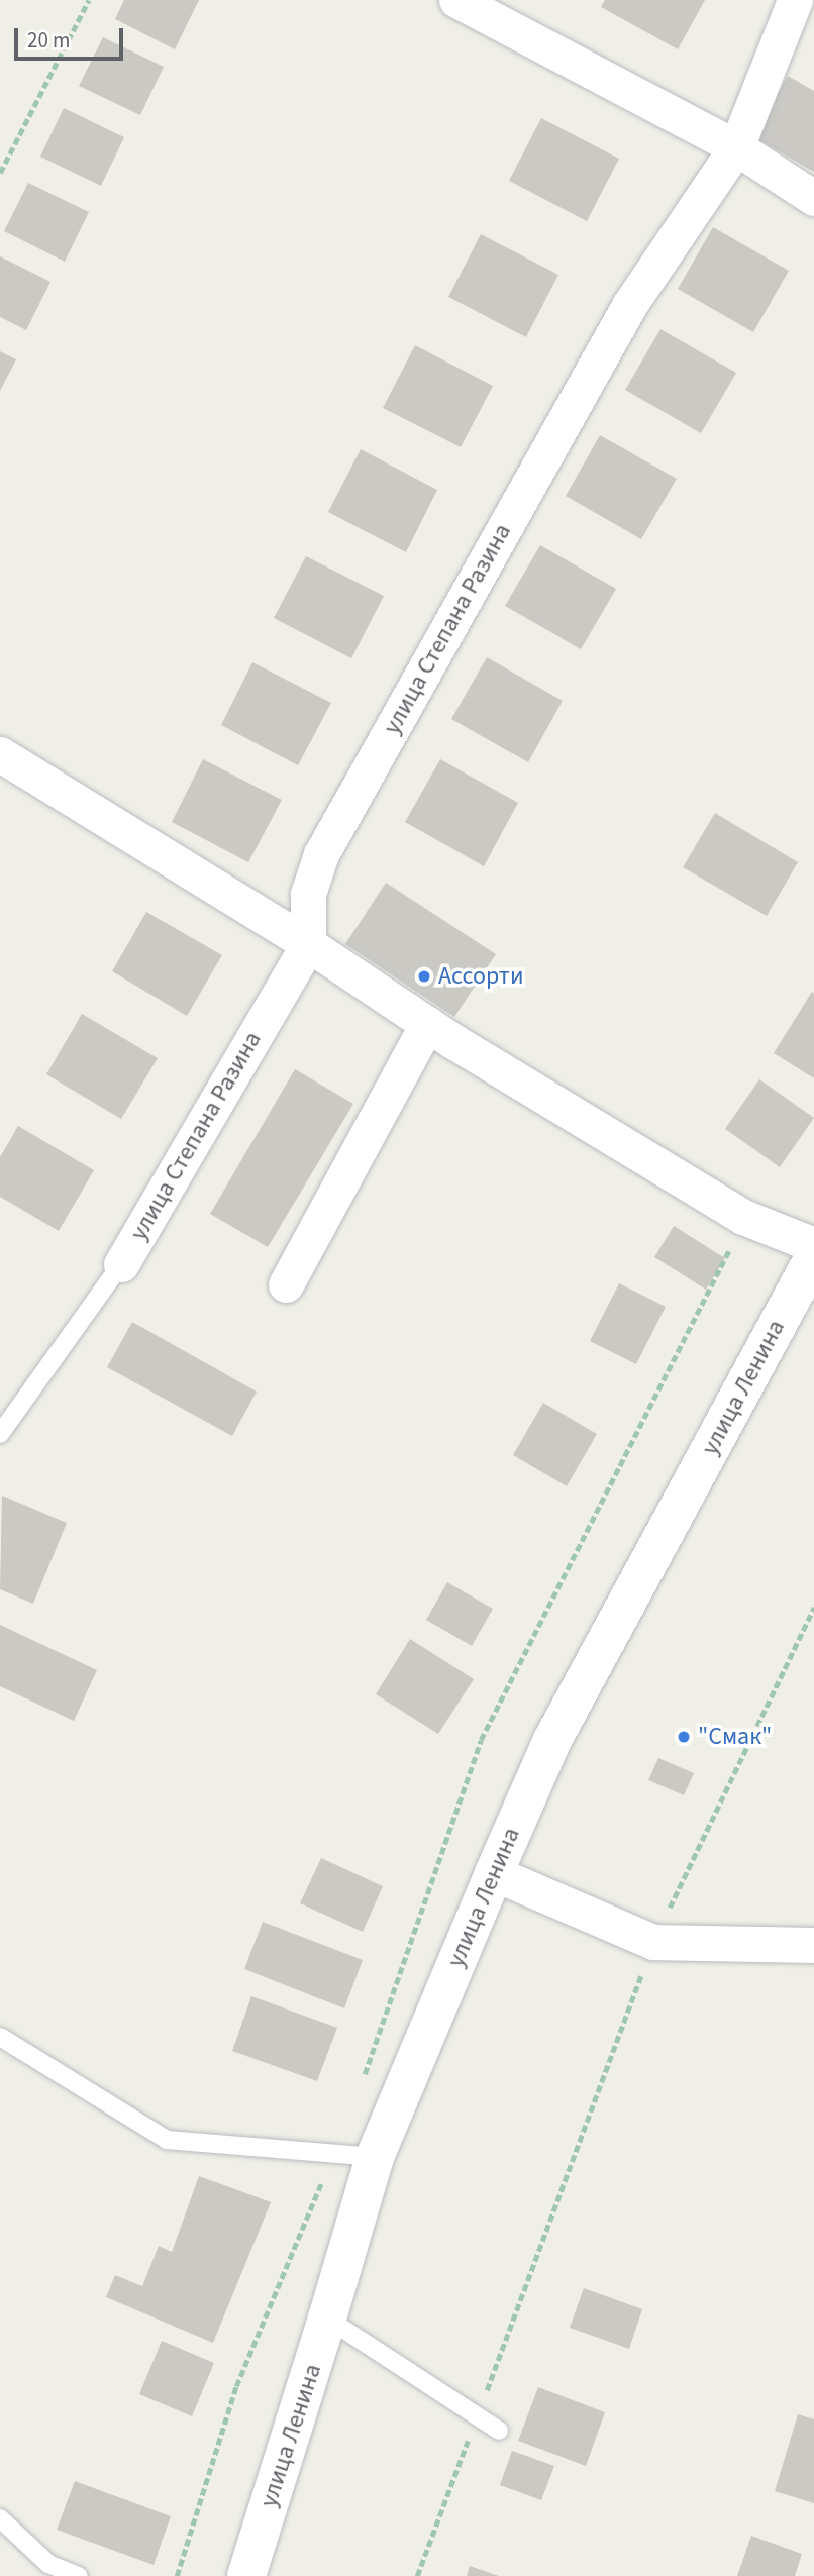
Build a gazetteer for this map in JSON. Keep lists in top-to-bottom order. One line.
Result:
{"streets":{"main road":["улица Ленина"],"street":["улица Степана Разина"]},"places":["Ассорти","\"Смак\""],"scale_bar":"20 m"}
